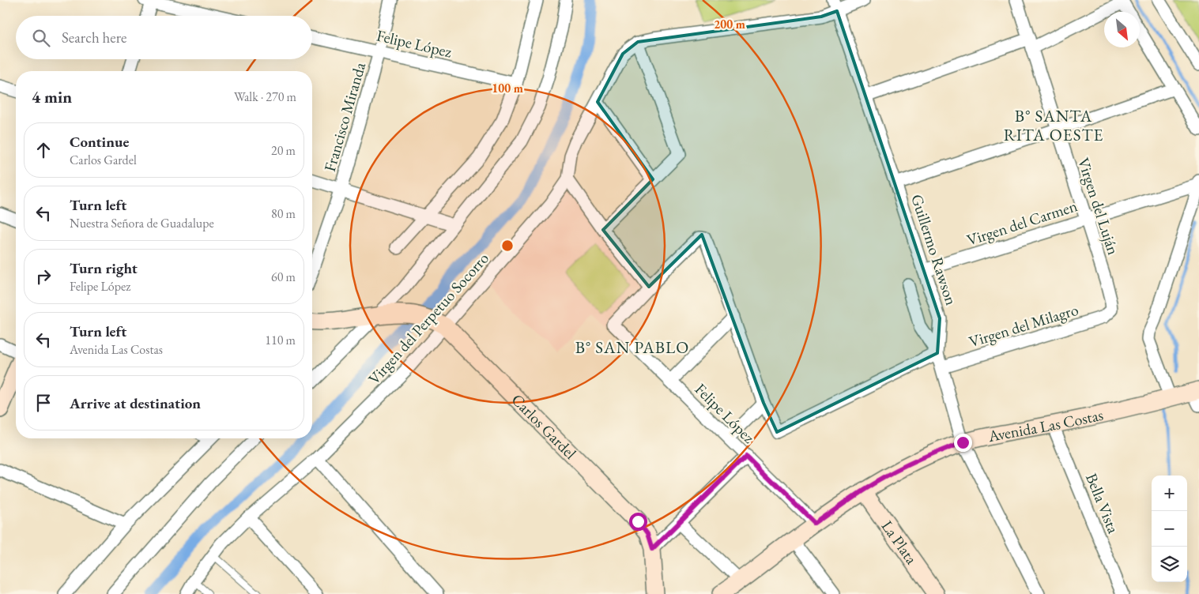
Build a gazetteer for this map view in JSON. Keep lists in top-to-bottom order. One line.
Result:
{"streets":{"street":["Felipe López","Francisco Miranda","Virgen del Luján","Virgen del Carmen","Guillermo Rawson","Virgen del Perpetuo Socorro","Virgen del Milagro","Carlos Gardel","Avenida Las Costas","Bella Vista","La Plata"]},"crossings":[["Felipe López","Francisco Miranda"],["Felipe López","Avenida Las Costas"],["Virgen del Luján","Virgen del Carmen"],["Virgen del Luján","Virgen del Milagro"],["Virgen del Carmen","Guillermo Rawson"],["Guillermo Rawson","Virgen del Milagro"],["Guillermo Rawson","Avenida Las Costas"],["Virgen del Perpetuo Socorro","Carlos Gardel"],["Avenida Las Costas","Bella Vista"],["Avenida Las Costas","La Plata"]],"districts":["B° SANTA RITA OESTE","B° SAN PABLO"],"north":"bottom right","page":{"search":"Search here","heading":["4 min","Walk · 270 m"],"list":[["Continue","Carlos Gardel","20 m"],["Turn left","Nuestra Señora de Guadalupe","80 m"],["Turn right","Felipe López","60 m"],["Turn left","Avenida Las Costas","110 m"],"Arrive at destination"],"map_buttons":["+","−"]},"rings":["200 m","100 m"]}
